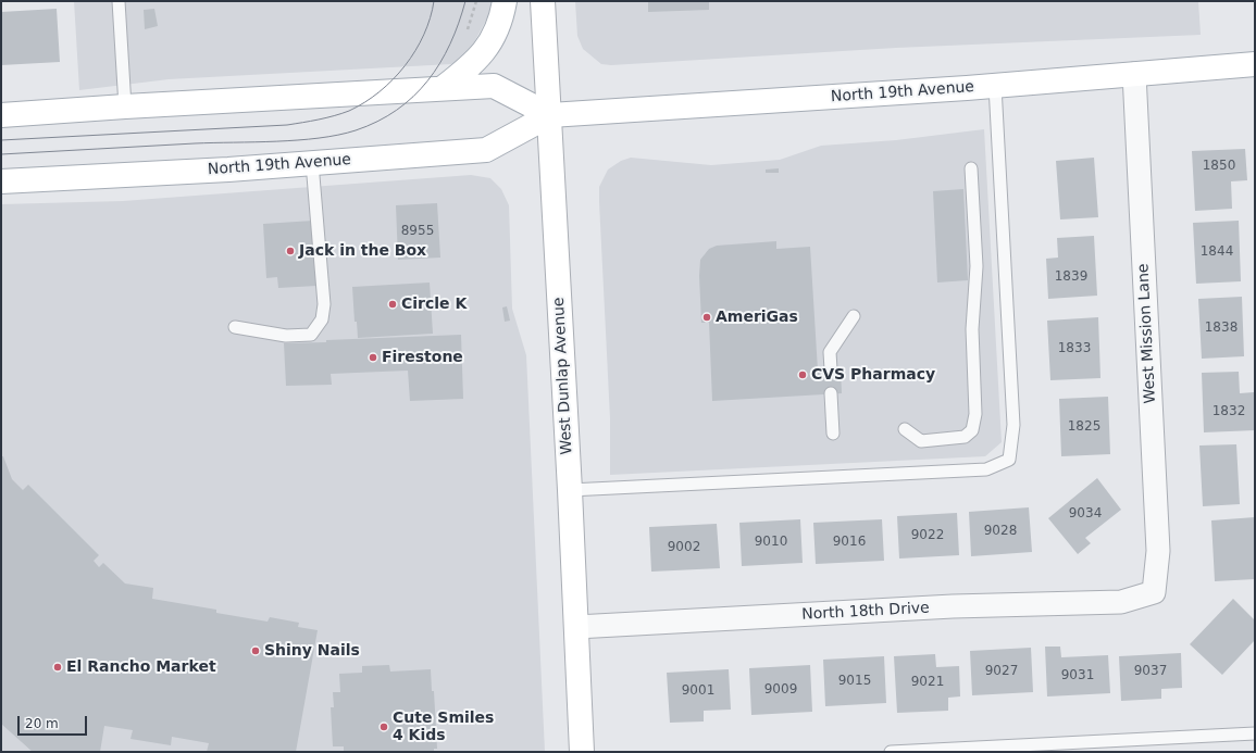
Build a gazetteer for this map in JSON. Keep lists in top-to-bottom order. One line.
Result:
{"streets":{"main road":["North 19th Avenue","West Dunlap Avenue"],"street":["West Mission Lane","North 18th Drive"]},"crossings":[["North 19th Avenue","West Mission Lane"],["North 19th Avenue","West Dunlap Avenue"],["West Mission Lane","North 18th Drive"],["West Dunlap Avenue","North 18th Drive"]],"places":["Jack in the Box","Circle K","AmeriGas","Firestone","CVS Pharmacy","Shiny Nails","El Rancho Market","Cute Smiles 4 Kids"],"house_numbers":["1850","8955","1844","1839","1838","1833","1832","1825","9034","9028","9022","9010","9016","9002","9027","9037","9031","9015","9021","9009","9001"],"scale_bar":"20 m"}
